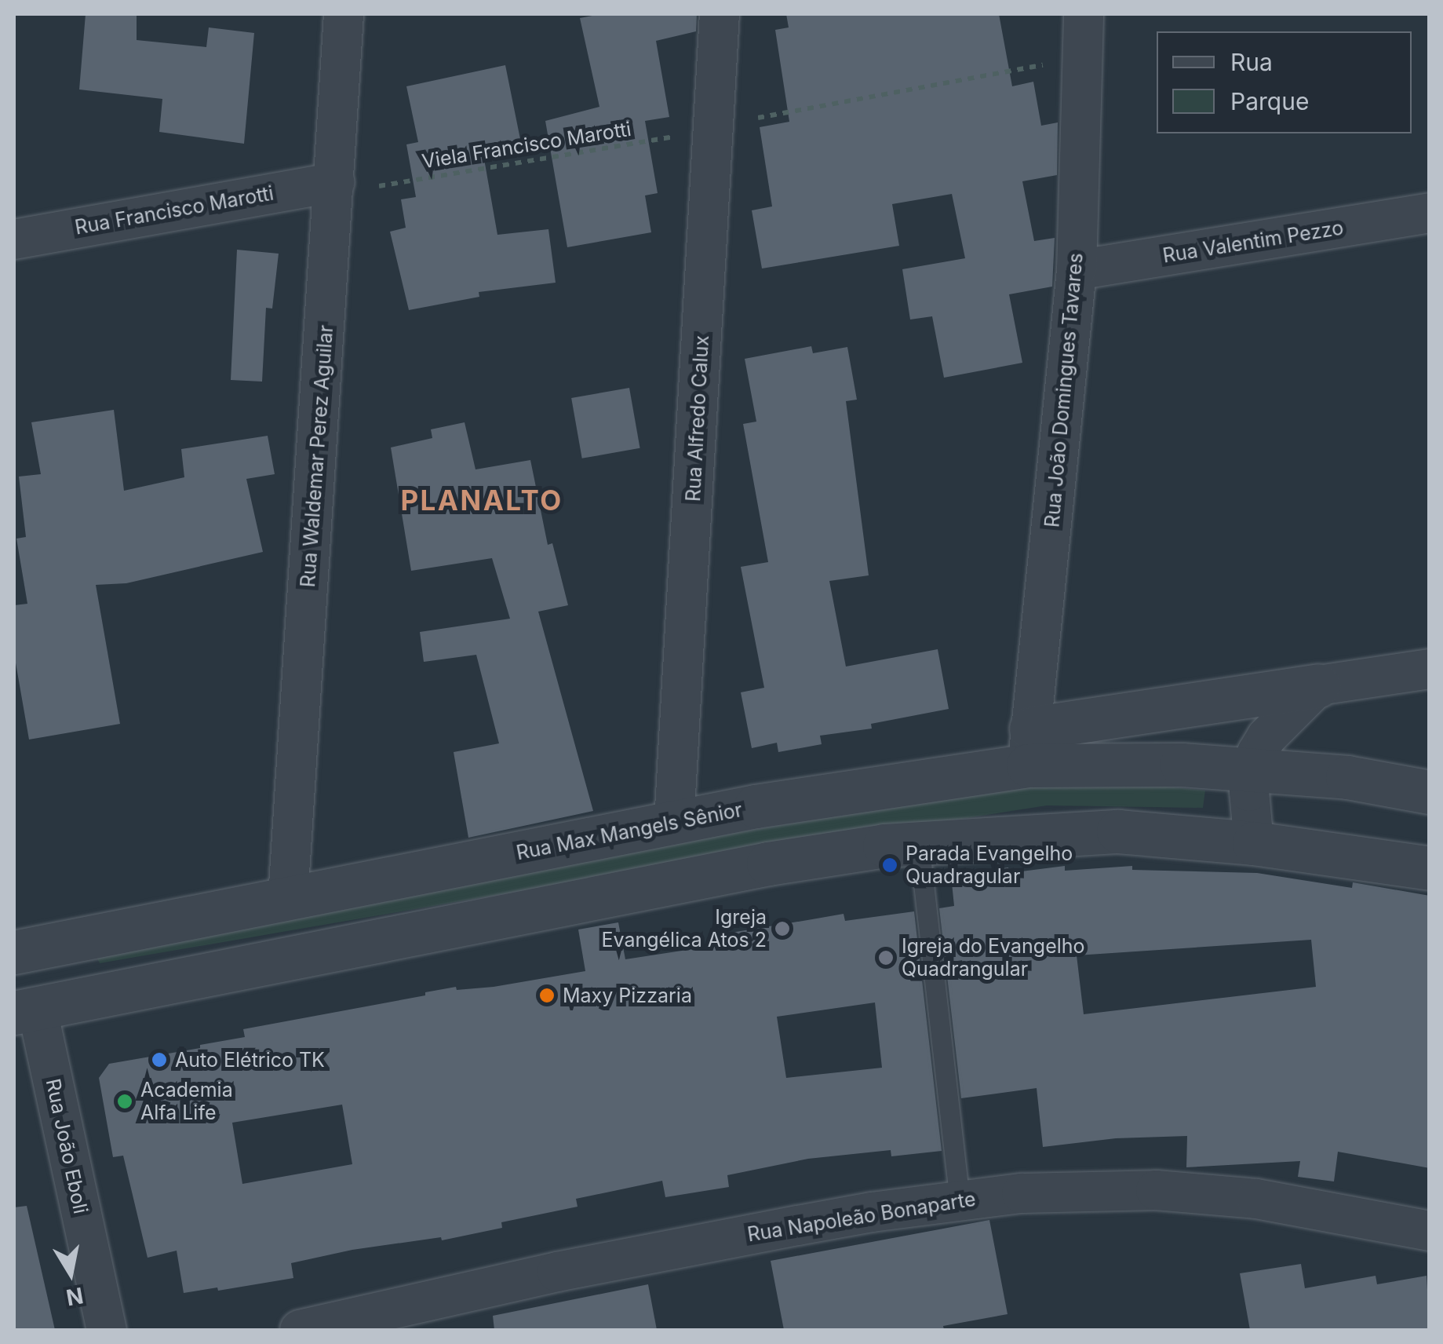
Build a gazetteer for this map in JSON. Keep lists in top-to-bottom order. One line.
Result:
{"streets":{"street":["Rua Francisco Marotti","Rua Valentim Pezzo","Rua João Domingues Tavares","Rua Alfredo Calux","Rua Waldemar Perez Aguilar","Rua Max Mangels Sênior","Rua João Eboli","Rua Napoleão Bonaparte"],"path":["Viela Francisco Marotti"]},"crossings":[["Rua Francisco Marotti","Rua Waldemar Perez Aguilar"],["Rua Valentim Pezzo","Rua João Domingues Tavares"],["Rua João Domingues Tavares","Rua Max Mangels Sênior"],["Rua Alfredo Calux","Rua Max Mangels Sênior"],["Rua Waldemar Perez Aguilar","Rua Max Mangels Sênior"]],"districts":["PLANALTO"],"places":["Parada Evangelho Quadragular","Igreja Evangélica Atos 2","Igreja do Evangelho Quadrangular","Maxy Pizzaria","Auto Elétrico TK","Academia Alfa Life"],"legend":["Rua","Parque"],"north":"bottom"}
